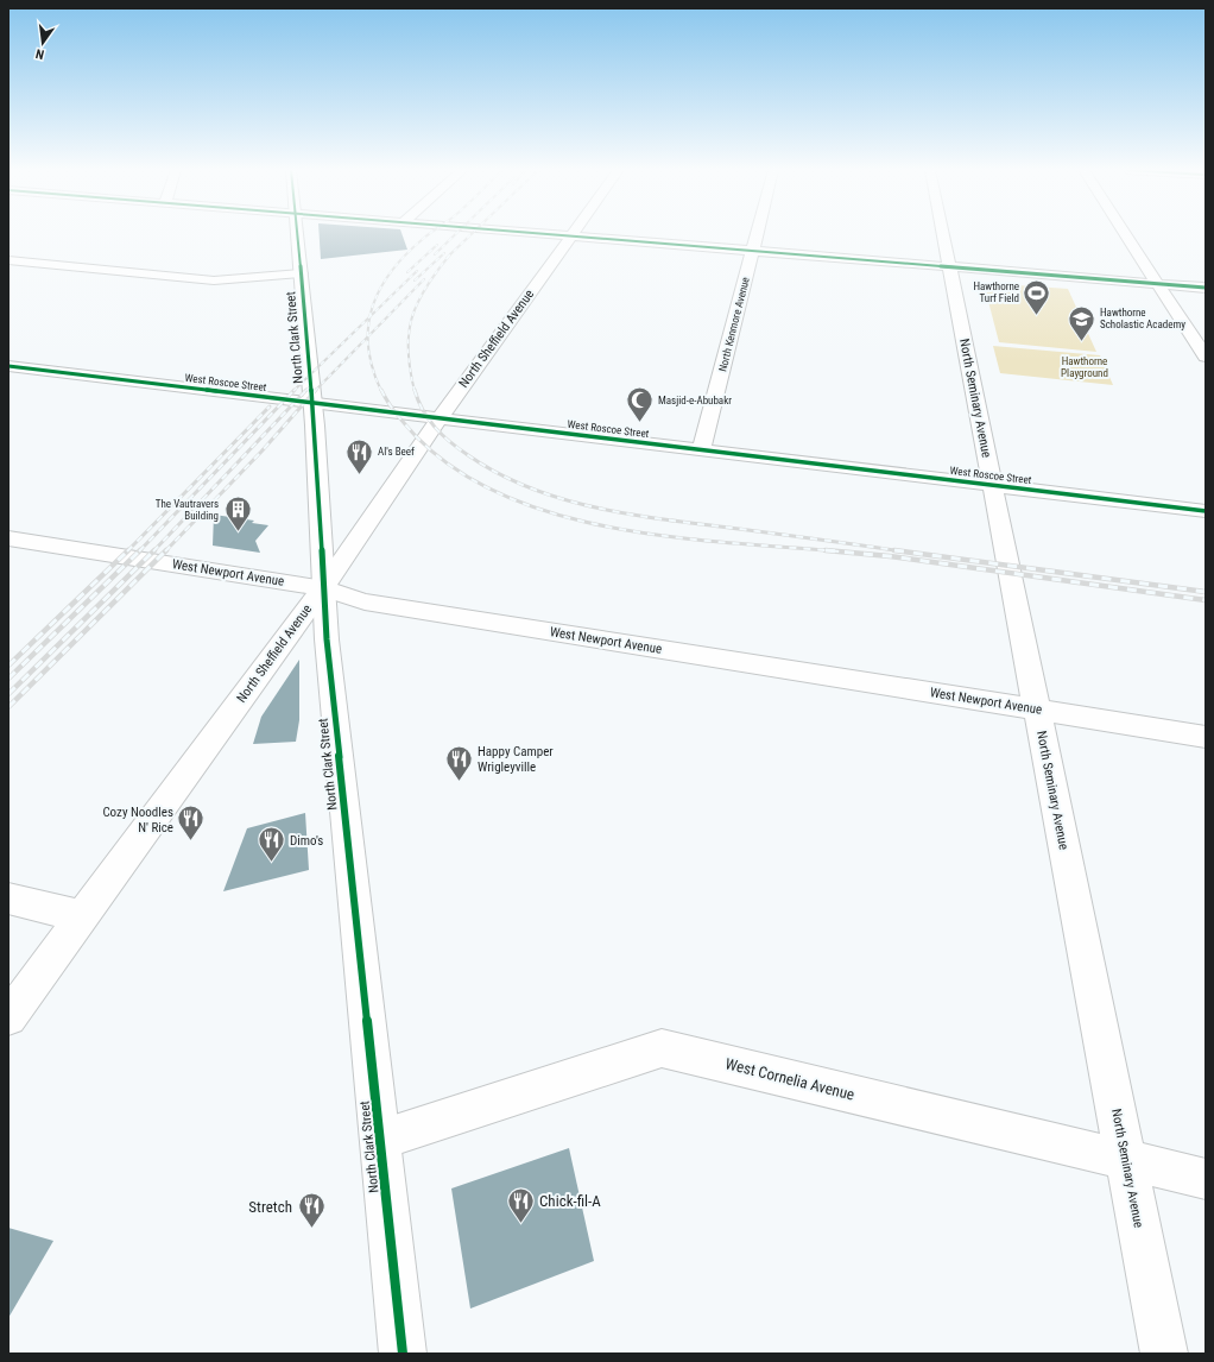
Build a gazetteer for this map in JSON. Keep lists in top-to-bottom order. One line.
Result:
{"streets":{"street":["North Kenmore Avenue","North Clark Street","North Sheffield Avenue","West Roscoe Street","North Seminary Avenue","West Newport Avenue","West Cornelia Avenue"]},"crossings":[["North Kenmore Avenue","West Roscoe Street"],["North Clark Street","North Sheffield Avenue"],["North Clark Street","West Roscoe Street"],["North Clark Street","West Newport Avenue"],["North Clark Street","West Cornelia Avenue"],["North Sheffield Avenue","West Roscoe Street"],["North Sheffield Avenue","West Newport Avenue"],["West Roscoe Street","North Seminary Avenue"],["North Seminary Avenue","West Newport Avenue"],["North Seminary Avenue","West Cornelia Avenue"]],"parks":["Hawthorne Playground"],"places":{"sports":["Hawthorne Turf Field"],"school or university":["Hawthorne Scholastic Academy"],"mosque":["Masjid-e-Abubakr"],"restaurant":["Al's Beef","Happy Camper Wrigleyville","Cozy Noodles N' Rice","Dimo's","Chick-fil-A","Stretch"],"building":["The Vautravers Building"]},"north":"bottom"}
